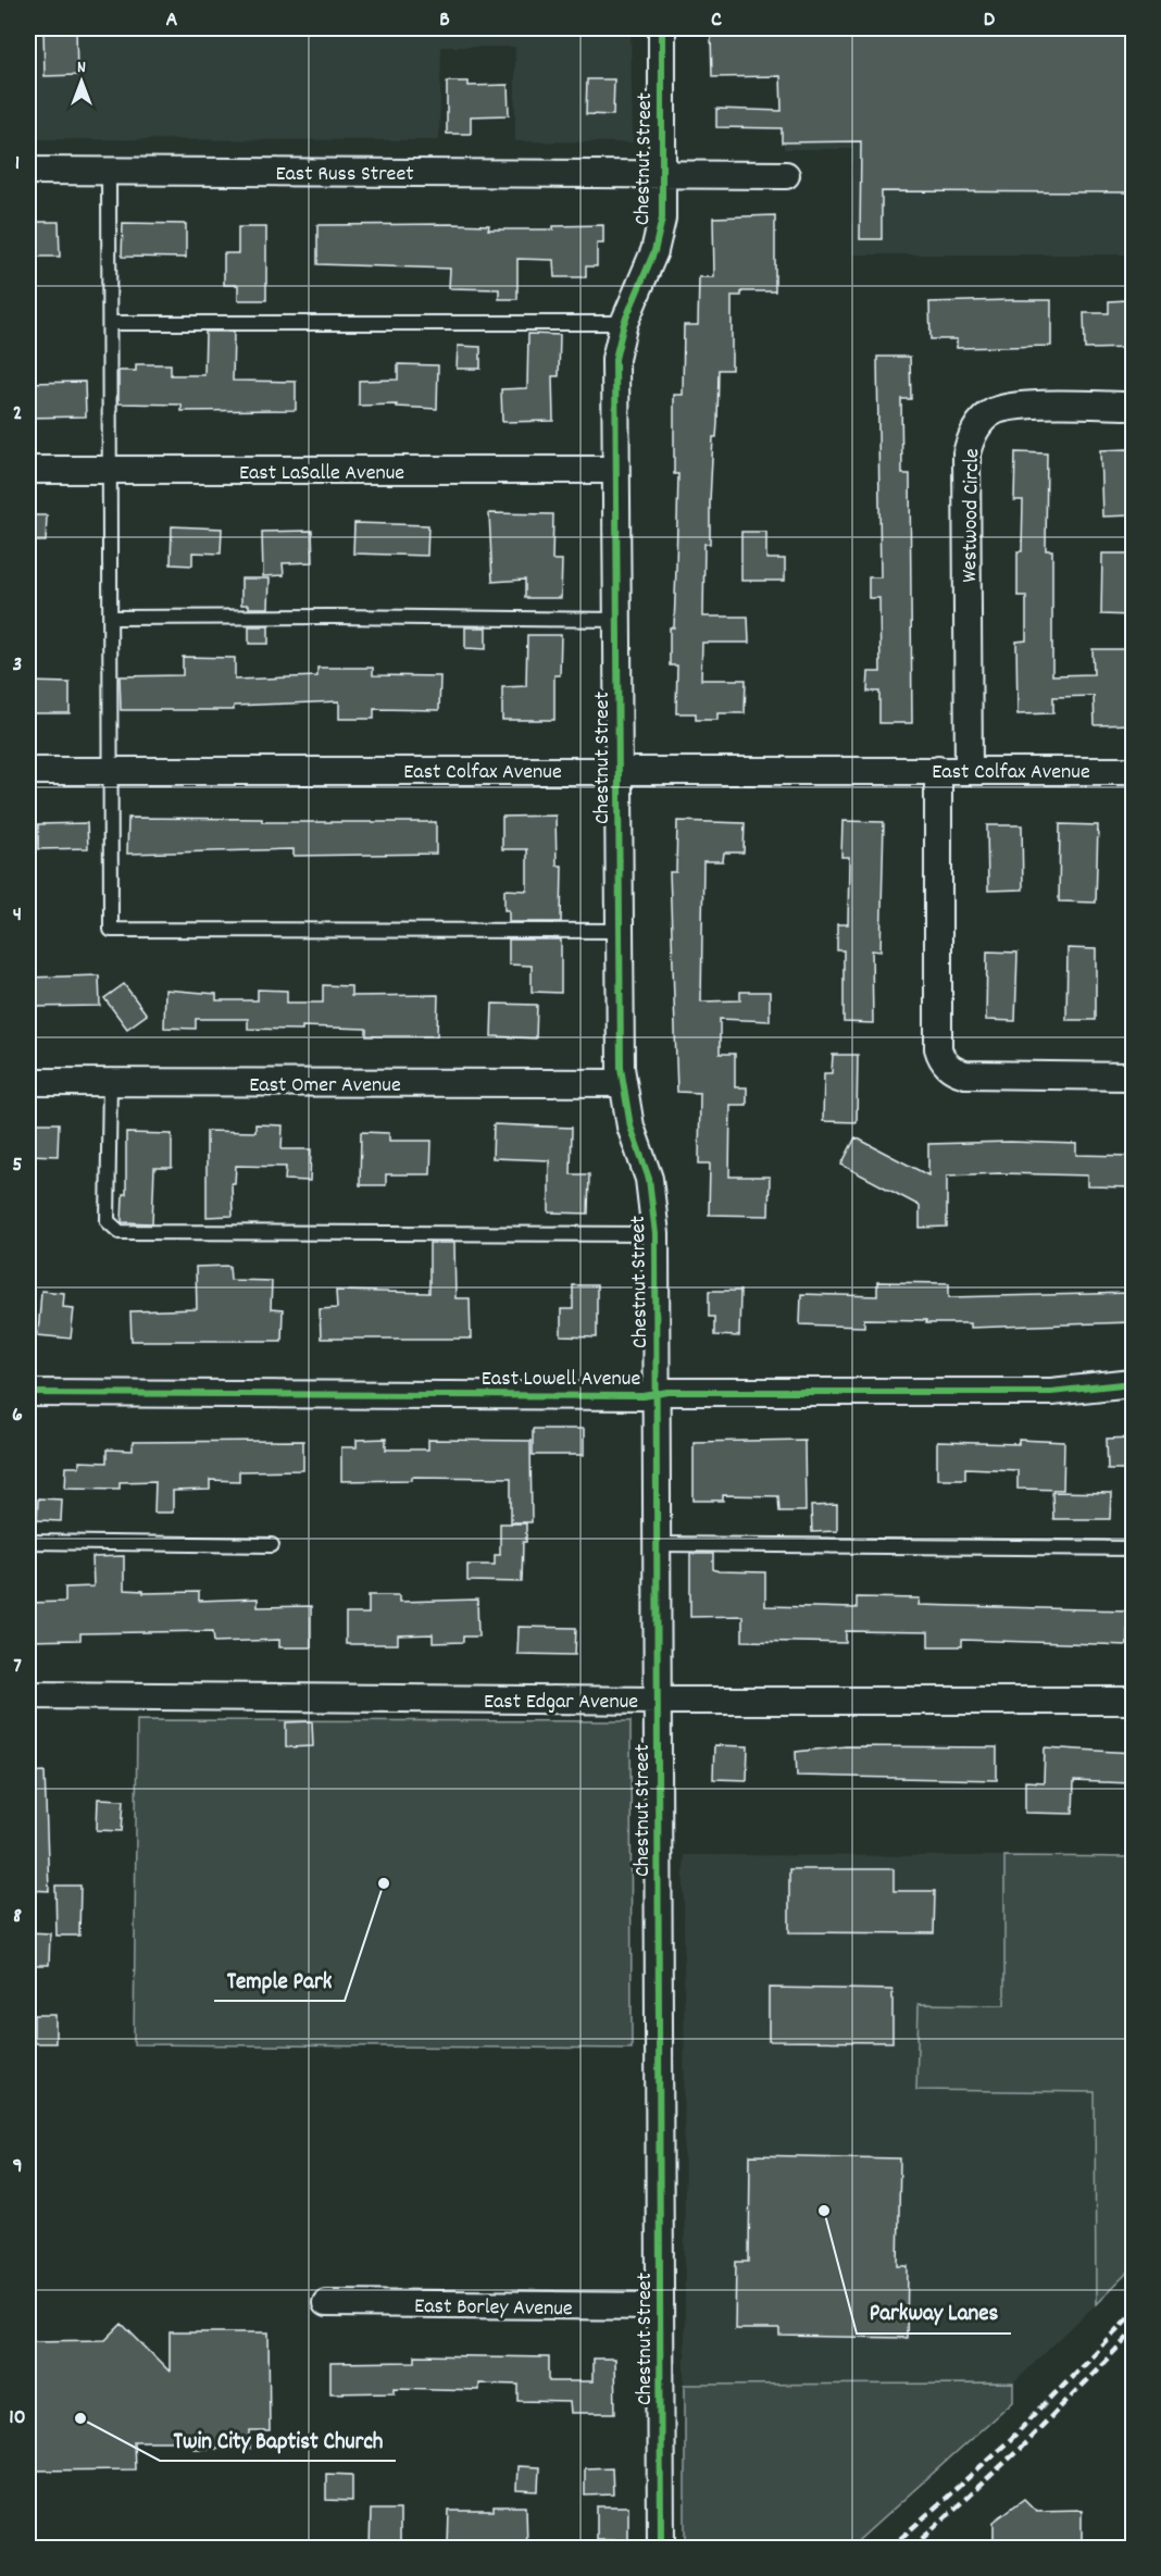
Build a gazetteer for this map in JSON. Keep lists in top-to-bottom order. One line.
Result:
{"streets":{"street":["Chestnut Street","East Russ Street","East LaSalle Avenue","Westwood Circle","East Colfax Avenue","East Omer Avenue","East Lowell Avenue","East Edgar Avenue","East Borley Avenue"]},"crossings":[["Chestnut Street","East Russ Street"],["Chestnut Street","East LaSalle Avenue"],["Chestnut Street","East Colfax Avenue"],["Chestnut Street","East Omer Avenue"],["Chestnut Street","East Lowell Avenue"],["Chestnut Street","East Edgar Avenue"],["Chestnut Street","East Borley Avenue"],["Westwood Circle","East Colfax Avenue"]],"places":["Temple Park","Parkway Lanes","Twin City Baptist Church"],"north":"top","grid":{"columns":["A","B","C","D"],"rows":["1","2","3","4","5","6","7","8","9","10"]}}
